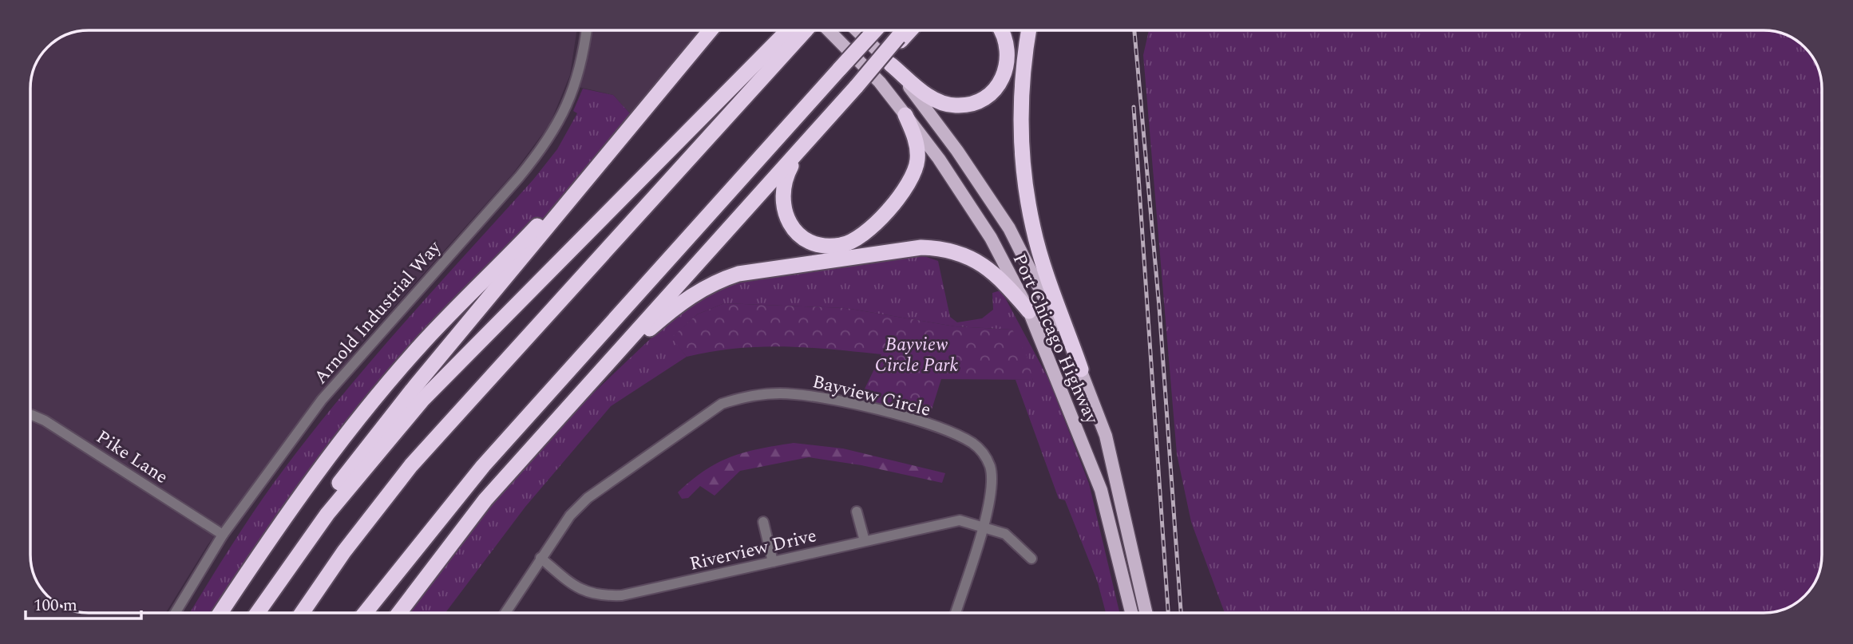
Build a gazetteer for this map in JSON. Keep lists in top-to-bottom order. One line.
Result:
{"streets":{"main road":["Port Chicago Highway"],"street":["Arnold Industrial Way","Bayview Circle","Pike Lane","Riverview Drive"]},"crossings":[["Arnold Industrial Way","Pike Lane"],["Bayview Circle","Riverview Drive"]],"parks":["Bayview Circle Park"],"scale_bar":"100 m"}
